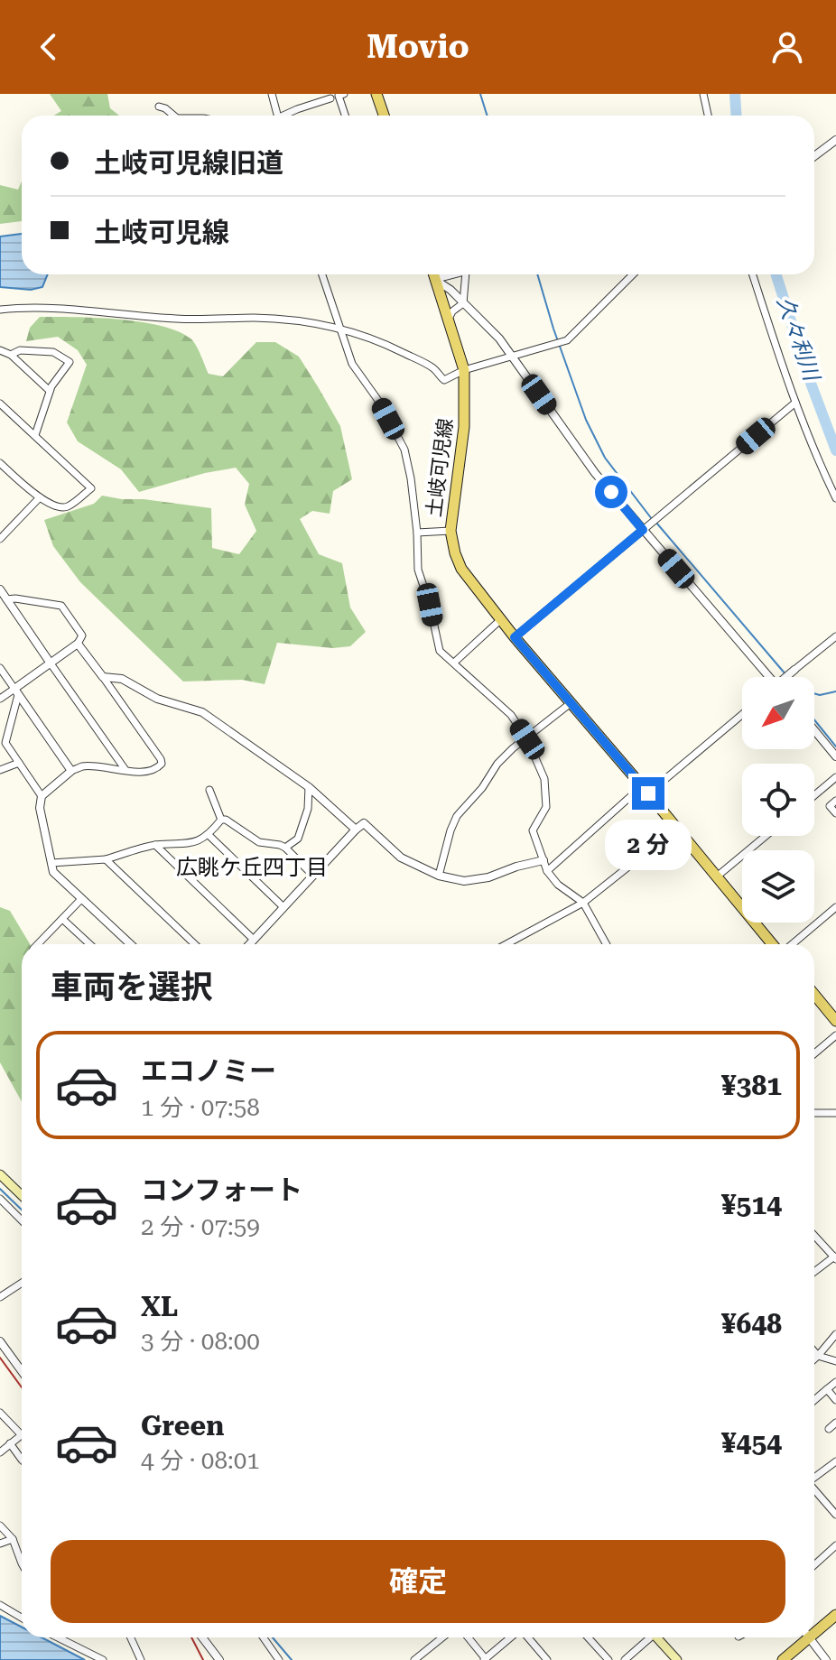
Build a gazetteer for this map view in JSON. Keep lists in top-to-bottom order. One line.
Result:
{"streets":{"main road":["土岐可児線"]},"districts":["広眺ケ丘四丁目"],"water":["久々利川"],"north":"bottom left","page":{"header":"Movio","banner":["土岐可児線旧道","土岐可児線"],"bubble":"2 分","heading":"車両を選択","list":[{"name":"エコノミー","note":"1 分 · 07:58","value":"¥381"},{"name":"コンフォート","note":"2 分 · 07:59","value":"¥514"},{"name":"XL","note":"3 分 · 08:00","value":"¥648"},{"name":"Green","note":"4 分 · 08:01","value":"¥454"}],"buttons":"確定"}}
